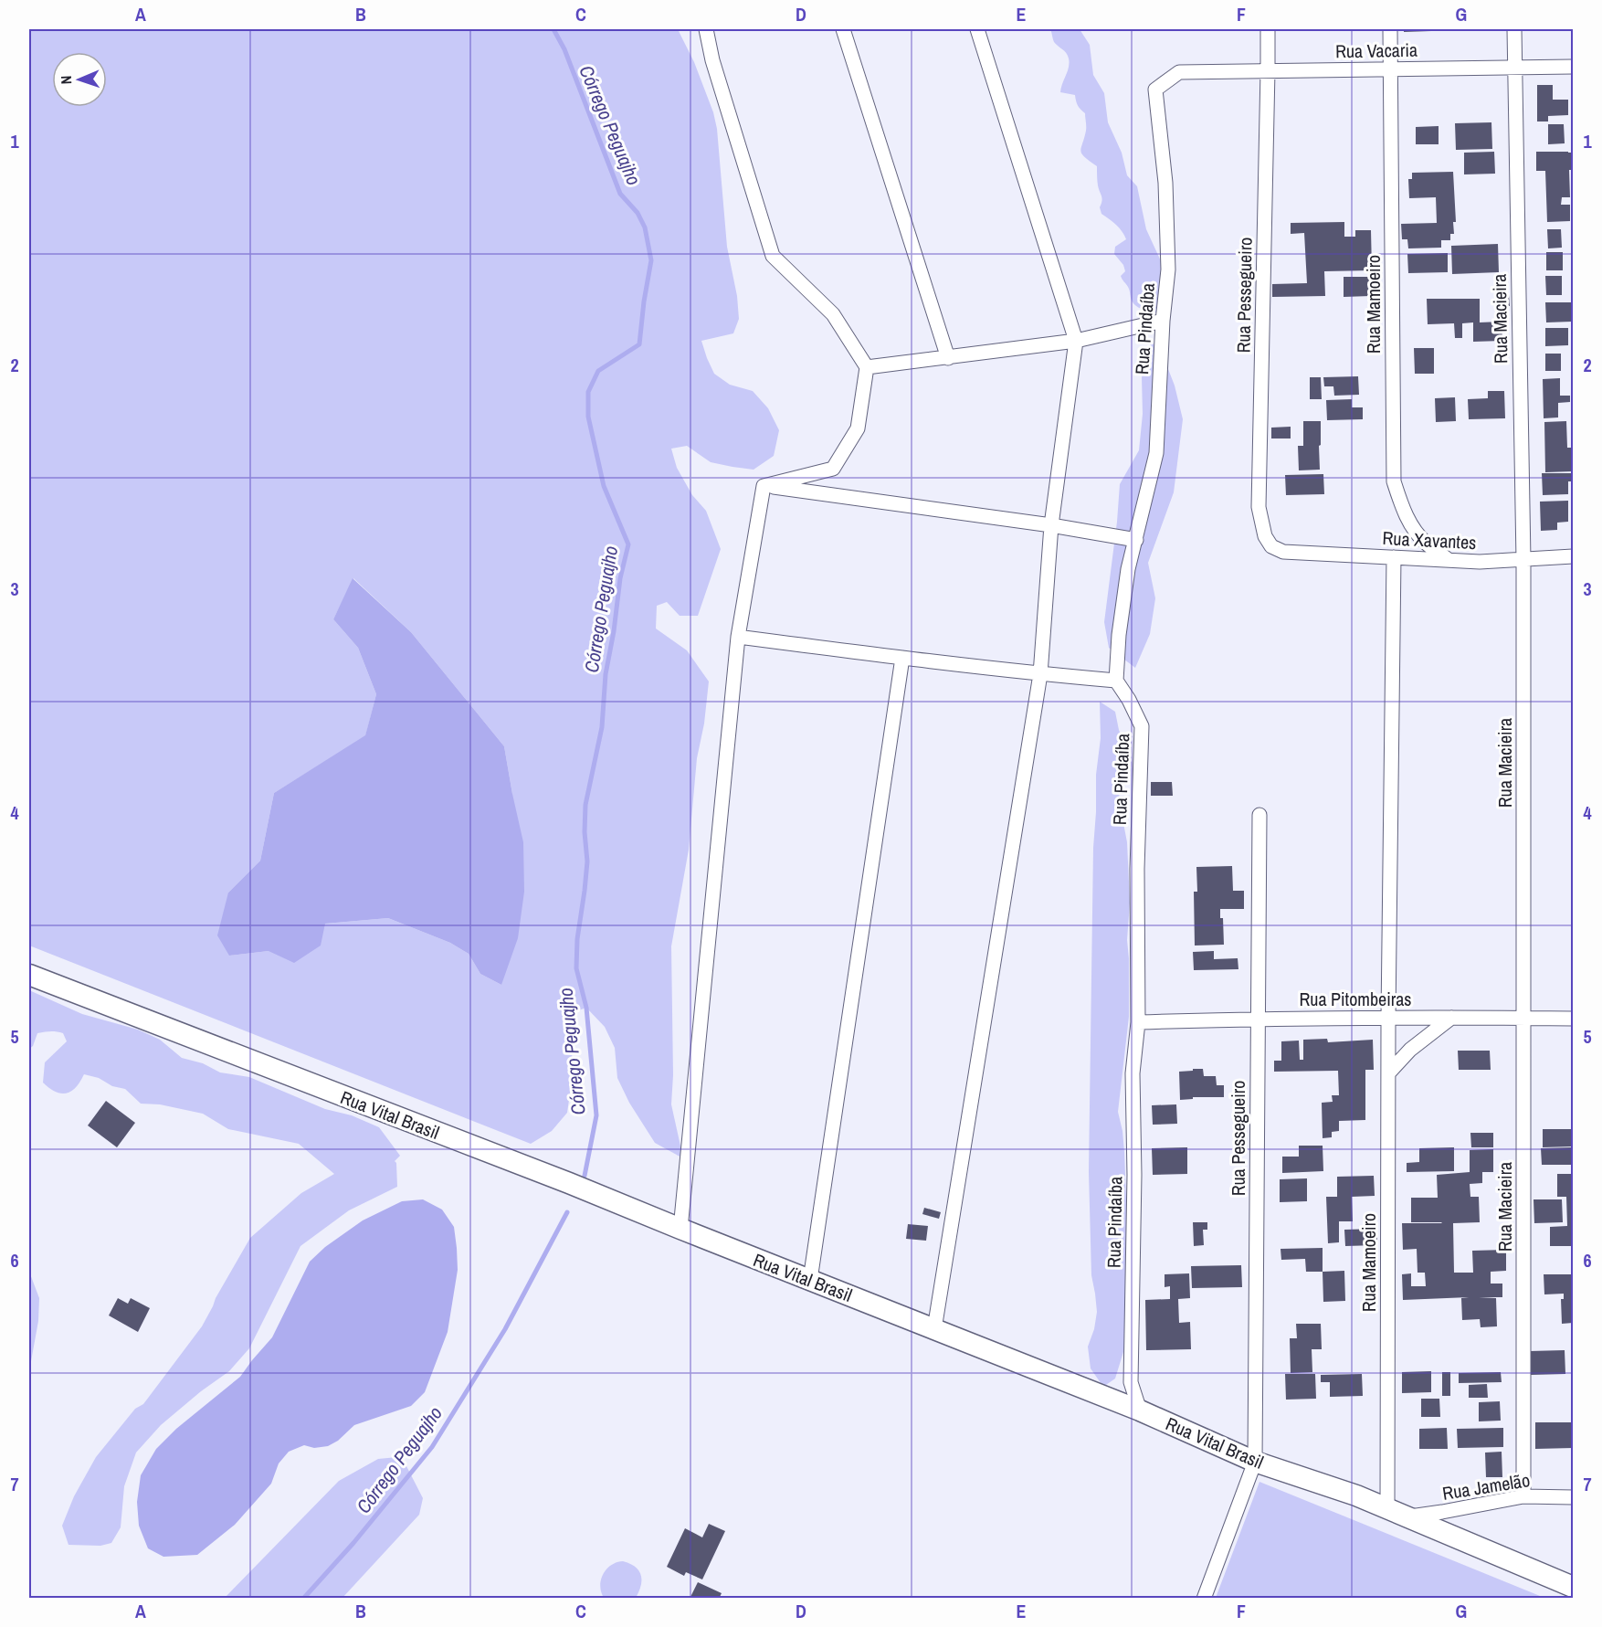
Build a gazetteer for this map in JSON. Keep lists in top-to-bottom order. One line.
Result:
{"streets":{"main road":["Rua Vital Brasil"],"street":["Rua Vacaria","Rua Pessegueiro","Rua Mamoeiro","Rua Macieira","Rua Pindaíba","Rua Xavantes","Rua Pitombeiras","Rua Jamelão"]},"crossings":[["Rua Vacaria","Rua Pessegueiro"],["Rua Vacaria","Rua Mamoeiro"],["Rua Vacaria","Rua Macieira"],["Rua Vacaria","Rua Pindaíba"],["Rua Pessegueiro","Rua Xavantes"],["Rua Pessegueiro","Rua Pitombeiras"],["Rua Pessegueiro","Rua Vital Brasil"],["Rua Mamoeiro","Rua Xavantes"],["Rua Mamoeiro","Rua Pitombeiras"],["Rua Mamoeiro","Rua Vital Brasil"],["Rua Mamoeiro","Rua Jamelão"],["Rua Macieira","Rua Xavantes"],["Rua Macieira","Rua Pitombeiras"],["Rua Macieira","Rua Jamelão"],["Rua Pindaíba","Rua Pitombeiras"],["Rua Pindaíba","Rua Vital Brasil"],["Rua Vital Brasil","Rua Jamelão"]],"water":["Córrego Peguajho"],"north":"left","grid":{"columns":["A","B","C","D","E","F","G"],"rows":["1","2","3","4","5","6","7"]}}
